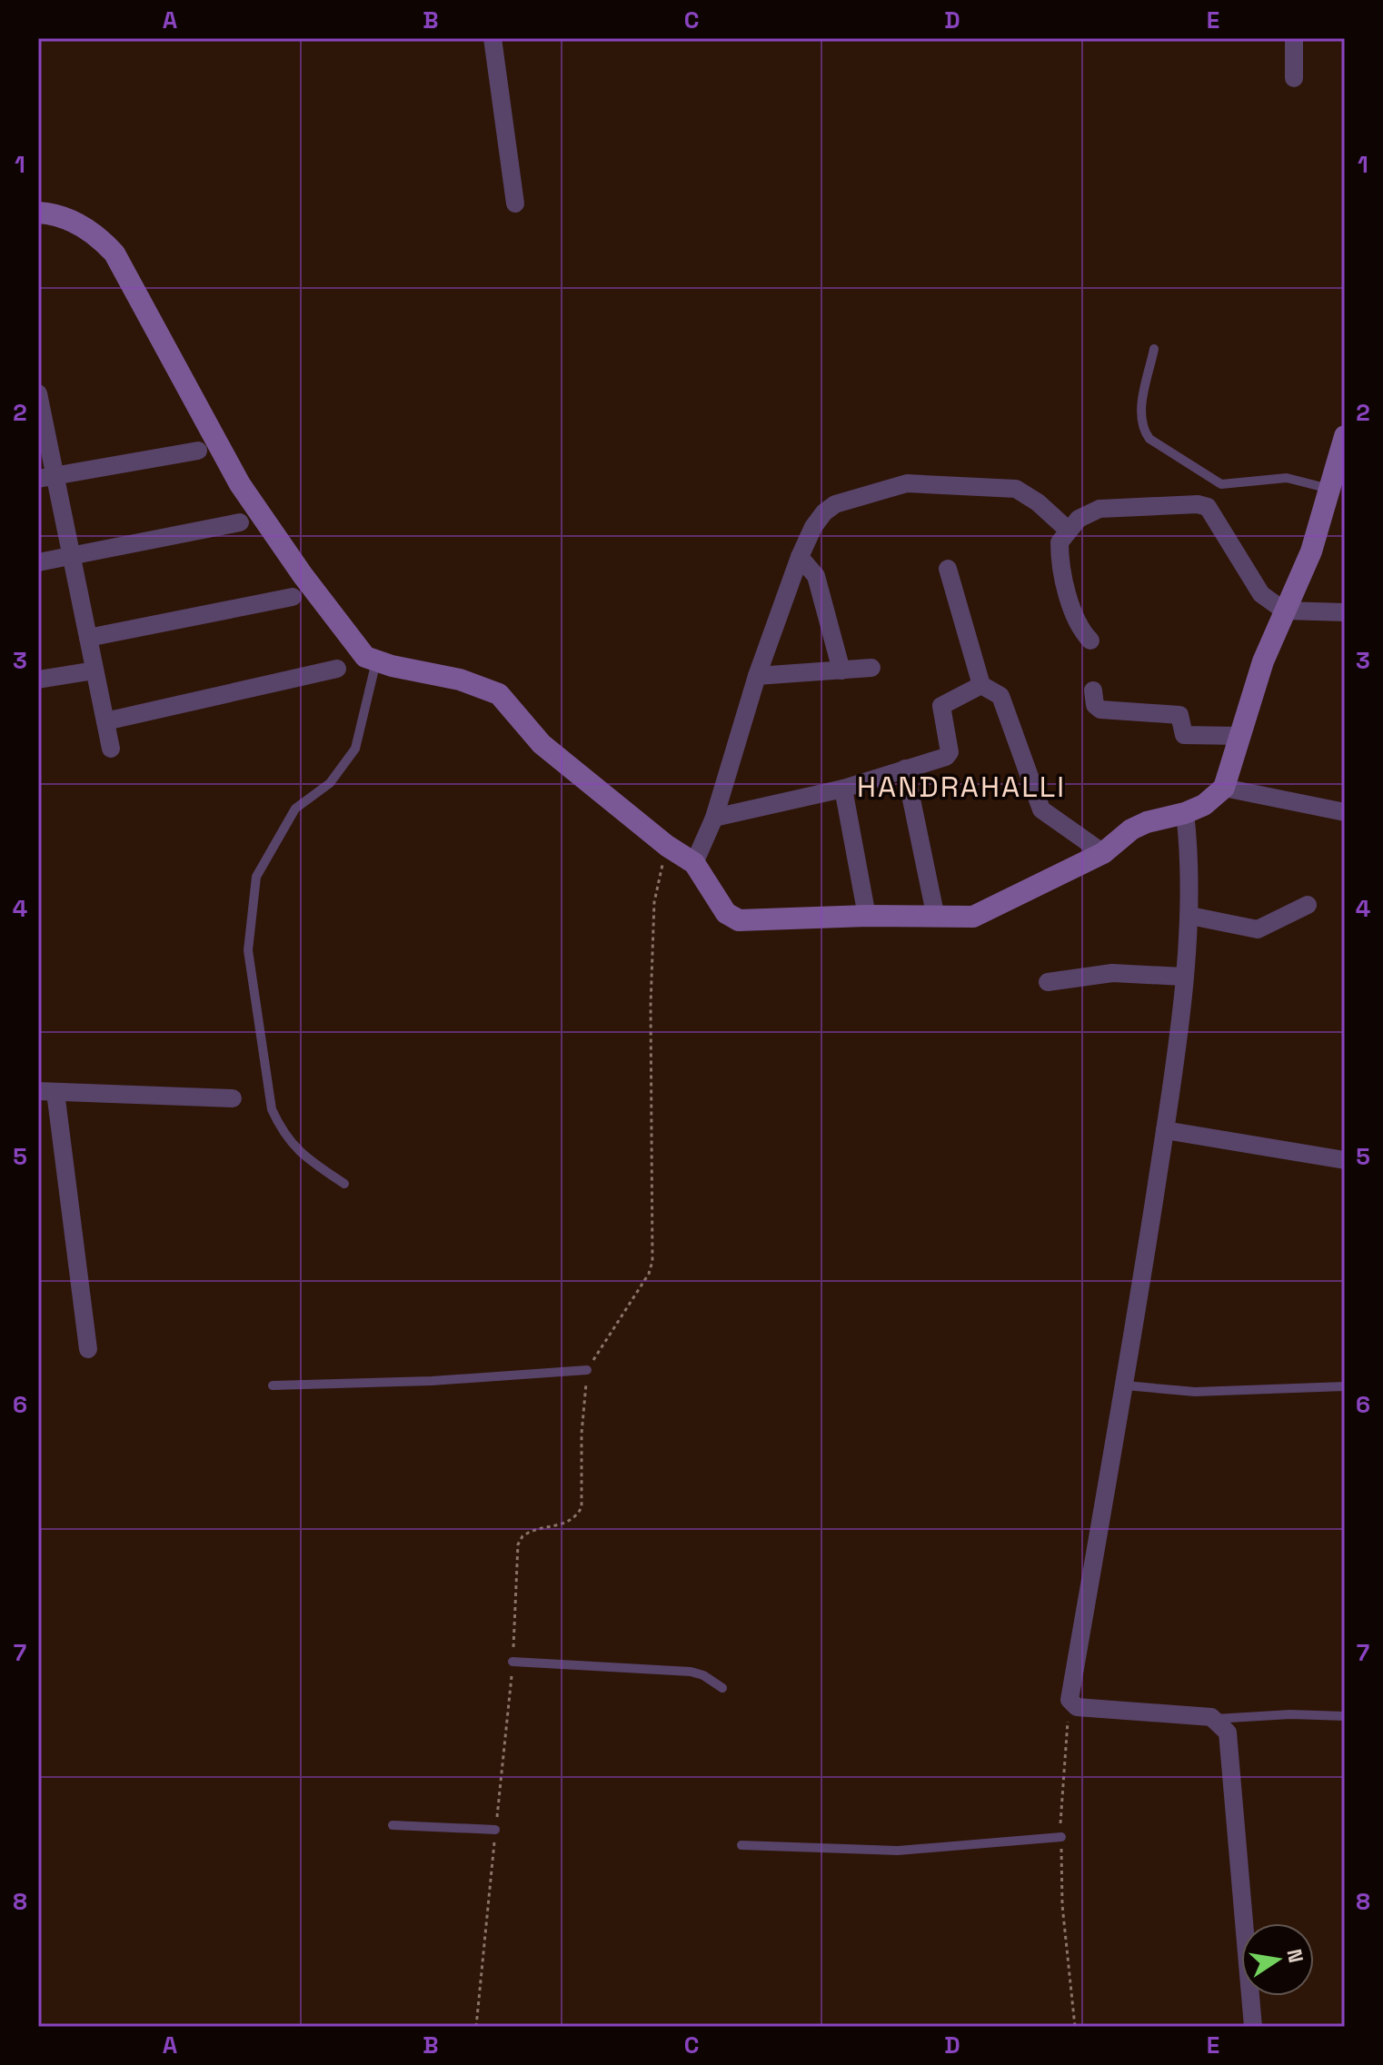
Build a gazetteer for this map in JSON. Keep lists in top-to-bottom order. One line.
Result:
{"districts":["HANDRAHALLI"],"north":"right","grid":{"columns":["A","B","C","D","E"],"rows":["1","2","3","4","5","6","7","8"]}}
